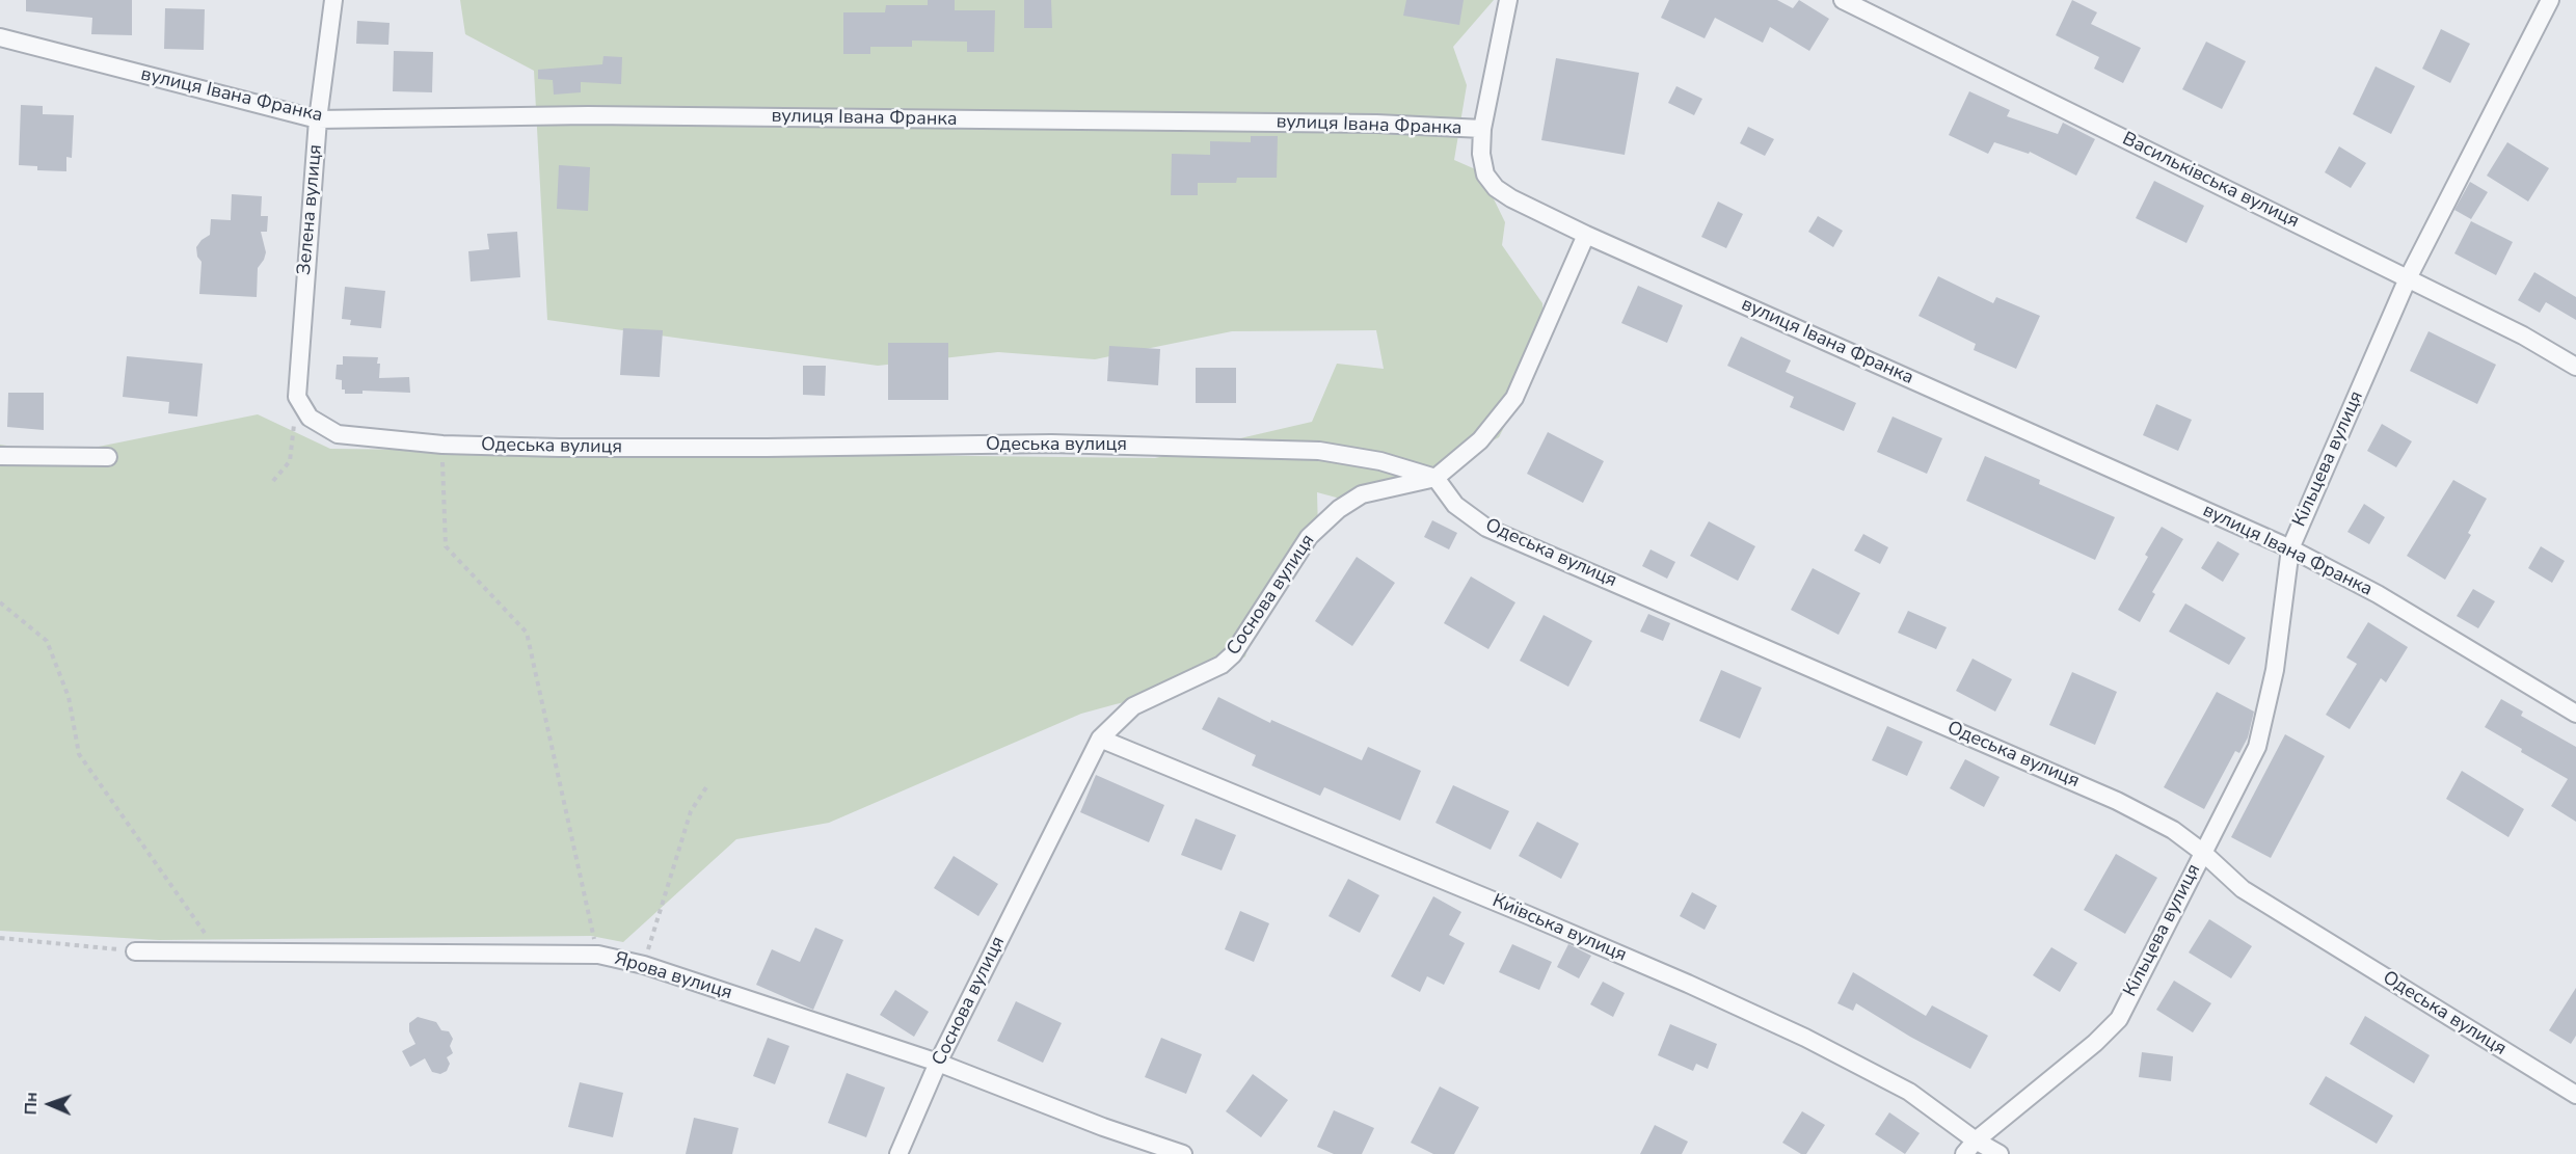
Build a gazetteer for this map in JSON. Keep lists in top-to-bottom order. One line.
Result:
{"streets":{"street":["вулиця Івана Франка","Васильківська вулиця","Зелена вулиця","Одеська вулиця","Кільцева вулиця","Соснова вулиця","Київська вулиця","Ярова вулиця"]},"crossings":[["вулиця Івана Франка","Зелена вулиця"],["вулиця Івана Франка","Кільцева вулиця"],["вулиця Івана Франка","Соснова вулиця"],["Васильківська вулиця","Кільцева вулиця"],["Зелена вулиця","Одеська вулиця"],["Одеська вулиця","Кільцева вулиця"],["Одеська вулиця","Соснова вулиця"],["Кільцева вулиця","Київська вулиця"],["Соснова вулиця","Київська вулиця"],["Соснова вулиця","Ярова вулиця"]],"north":"left"}
